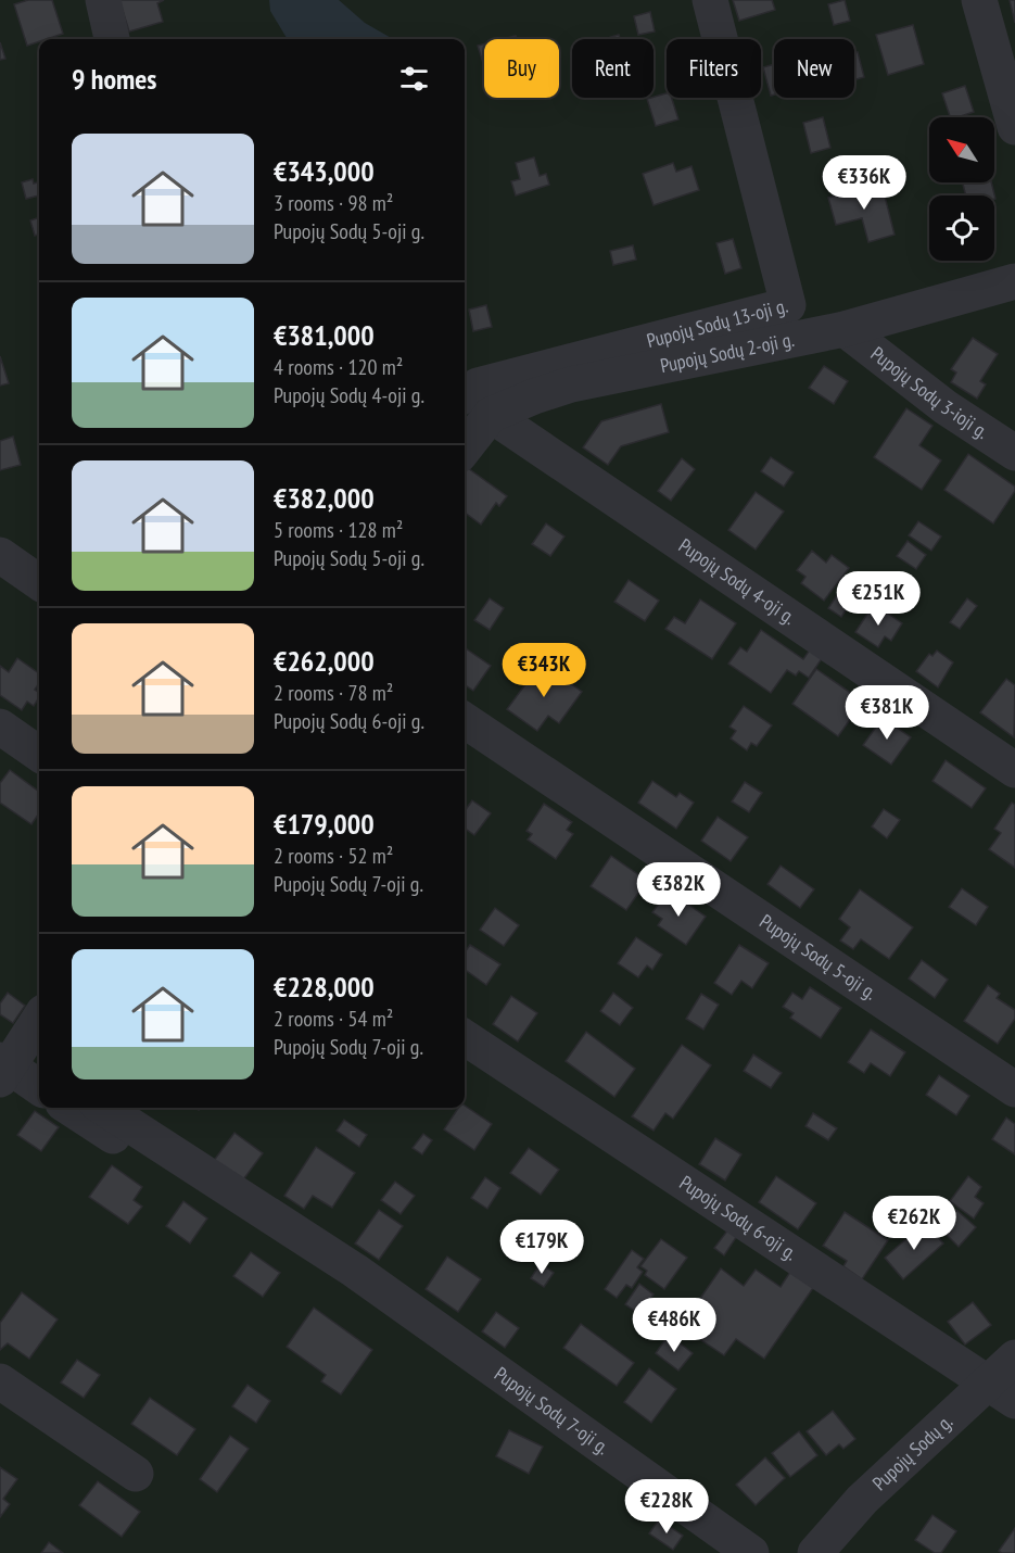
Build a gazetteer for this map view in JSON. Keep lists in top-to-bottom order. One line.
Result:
{"streets":{"street":["Pupojų Sodų 13-oji g.","Pupojų Sodų 2-oji g.","Pupojų Sodų 3-ioji g.","Pupojų Sodų 4-oji g.","Pupojų Sodų 5-oji g.","Pupojų Sodų 6-oji g.","Pupojų Sodų 7-oji g.","Pupojų Sodų g."]},"crossings":[["Pupojų Sodų 2-oji g.","Pupojų Sodų 3-ioji g."],["Pupojų Sodų 2-oji g.","Pupojų Sodų 4-oji g."],["Pupojų Sodų 6-oji g.","Pupojų Sodų g."]],"north":"top left","page":{"chip":["Buy","Rent","Filters","New"],"heading":"9 homes","list":[{"name":"€343,000","note":"3 rooms · 98 m² · Pupojų Sodų 5-oji g."},{"name":"€381,000","note":"4 rooms · 120 m² · Pupojų Sodų 4-oji g."},{"name":"€382,000","note":"5 rooms · 128 m² · Pupojų Sodų 5-oji g."},{"name":"€262,000","note":"2 rooms · 78 m² · Pupojų Sodų 6-oji g."},{"name":"€179,000","note":"2 rooms · 52 m² · Pupojų Sodų 7-oji g."},{"name":"€228,000","note":"2 rooms · 54 m² · Pupojų Sodų 7-oji g."}],"price":["€336K","€251K","€343K","€381K","€382K","€262K","€179K","€486K","€228K"]}}
